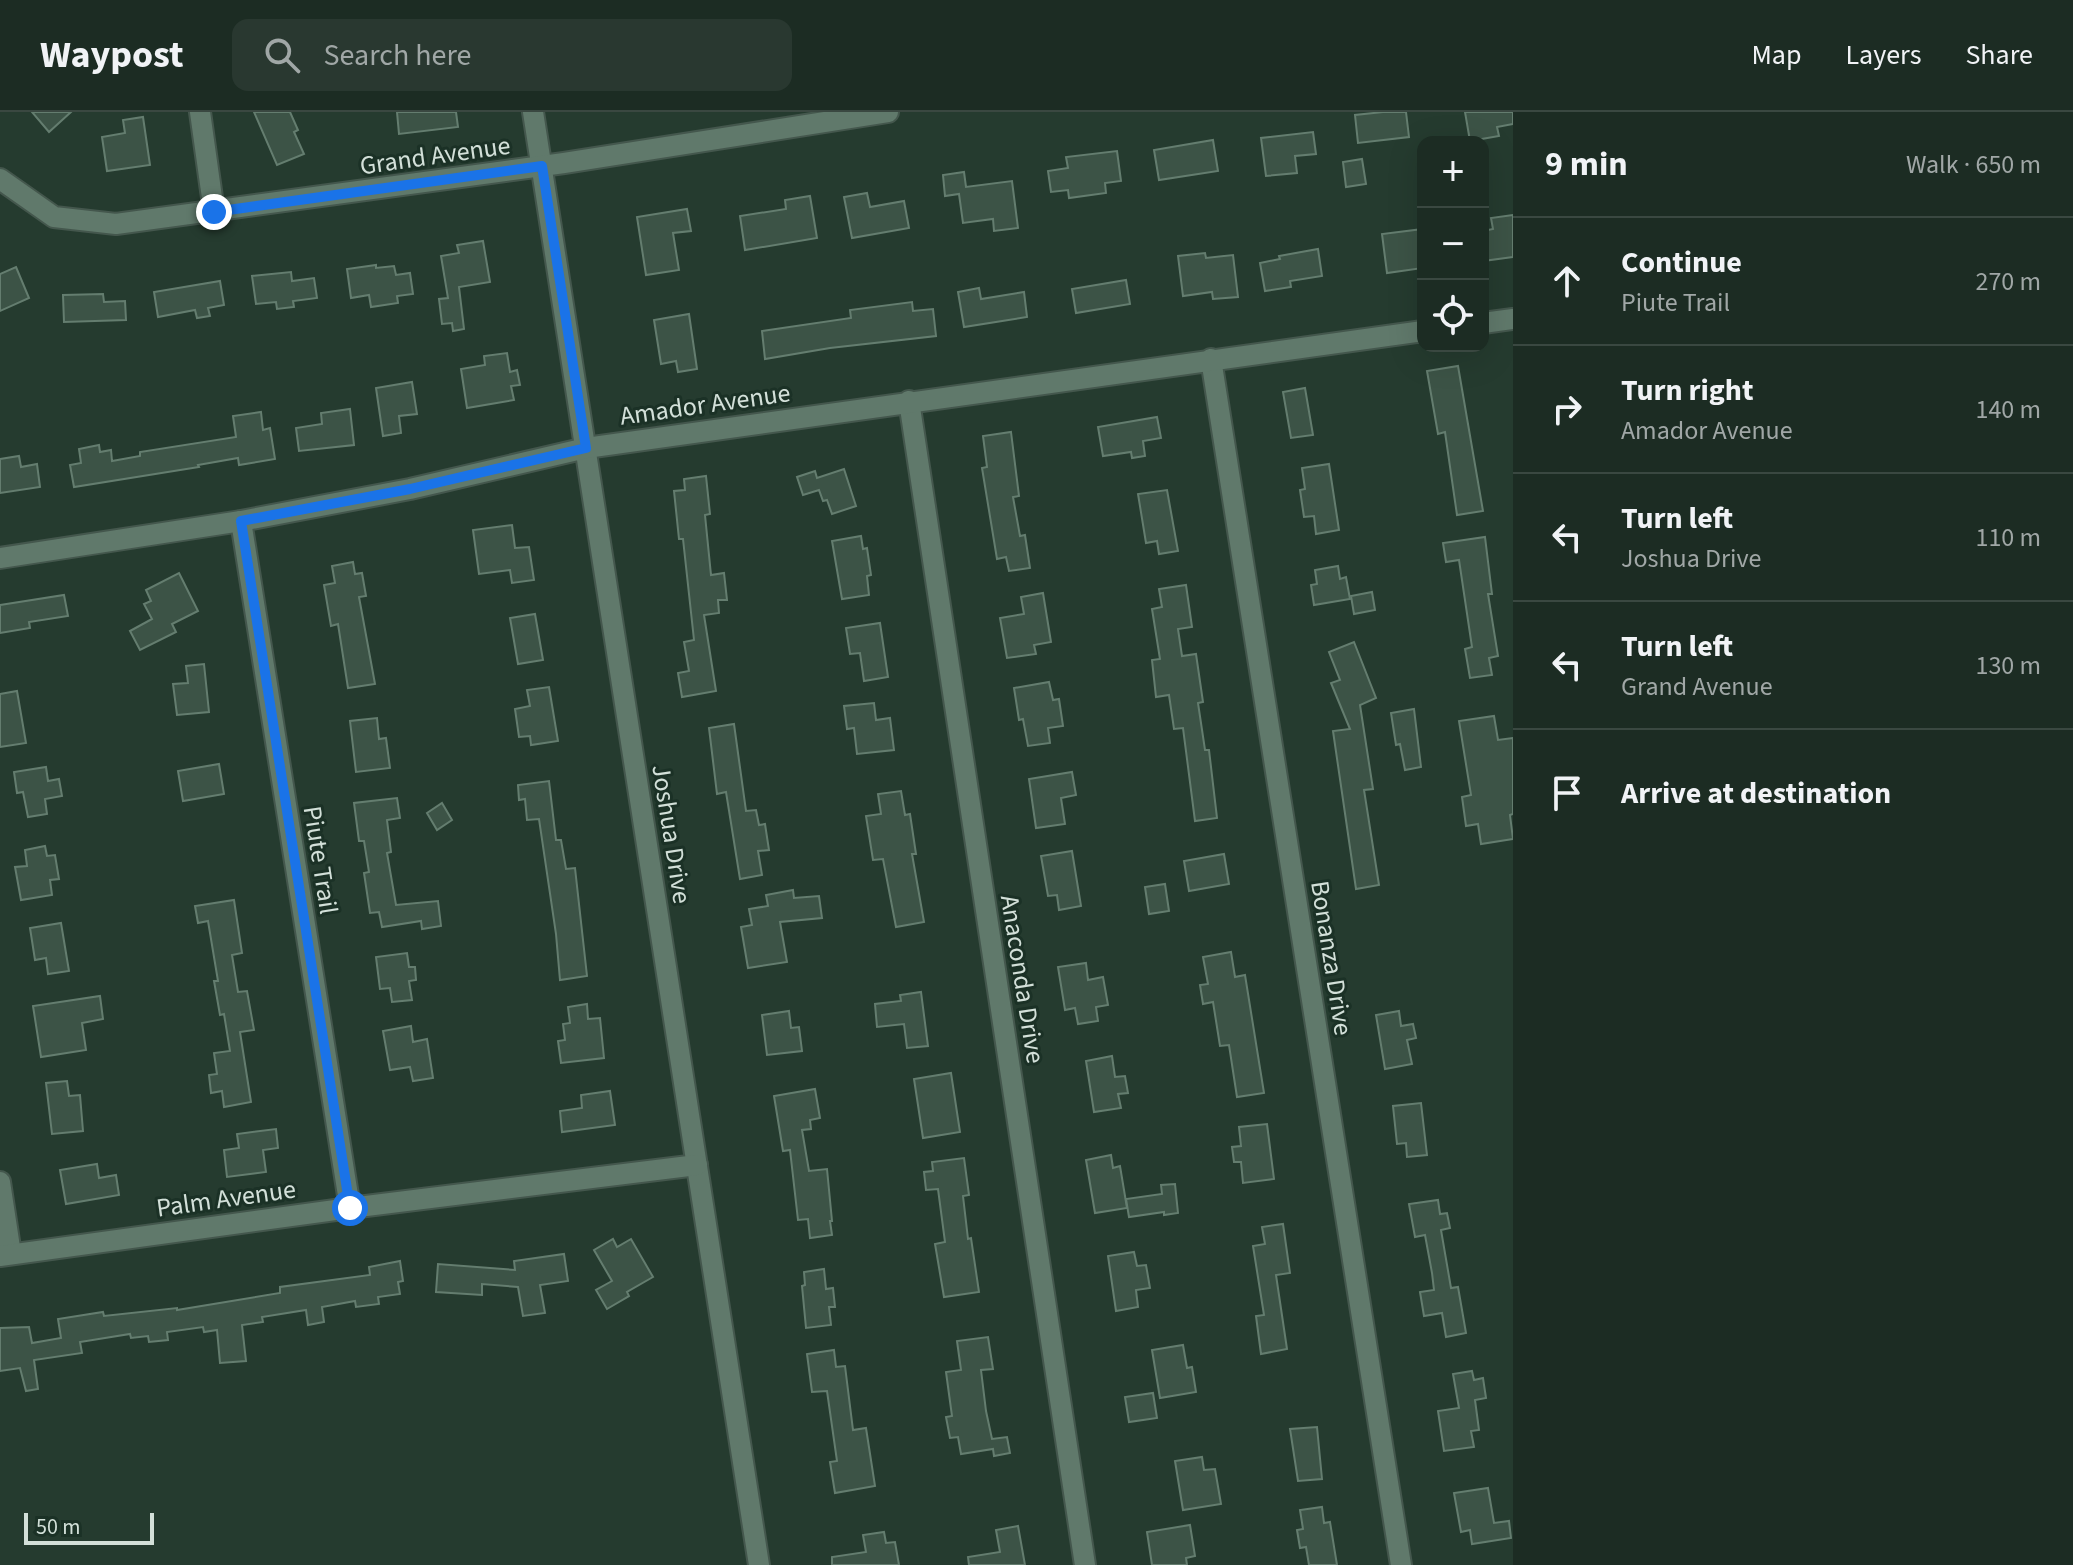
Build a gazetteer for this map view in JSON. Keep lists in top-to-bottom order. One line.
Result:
{"streets":{"street":["Grand Avenue","Amador Avenue","Joshua Drive","Piute Trail","Bonanza Drive","Anaconda Drive","Palm Avenue"]},"crossings":[["Grand Avenue","Joshua Drive"],["Amador Avenue","Joshua Drive"],["Amador Avenue","Piute Trail"],["Amador Avenue","Bonanza Drive"],["Amador Avenue","Anaconda Drive"],["Joshua Drive","Palm Avenue"],["Piute Trail","Palm Avenue"]],"scale_bar":"50 m","page":{"header":"Waypost","search":"Search here","nav":["Map","Layers","Share"],"heading":["9 min","Walk · 650 m"],"map_buttons":["+","−"],"list":[["Continue","Piute Trail","270 m"],["Turn right","Amador Avenue","140 m"],["Turn left","Joshua Drive","110 m"],["Turn left","Grand Avenue","130 m"],"Arrive at destination"],"scale":"50 m"}}
